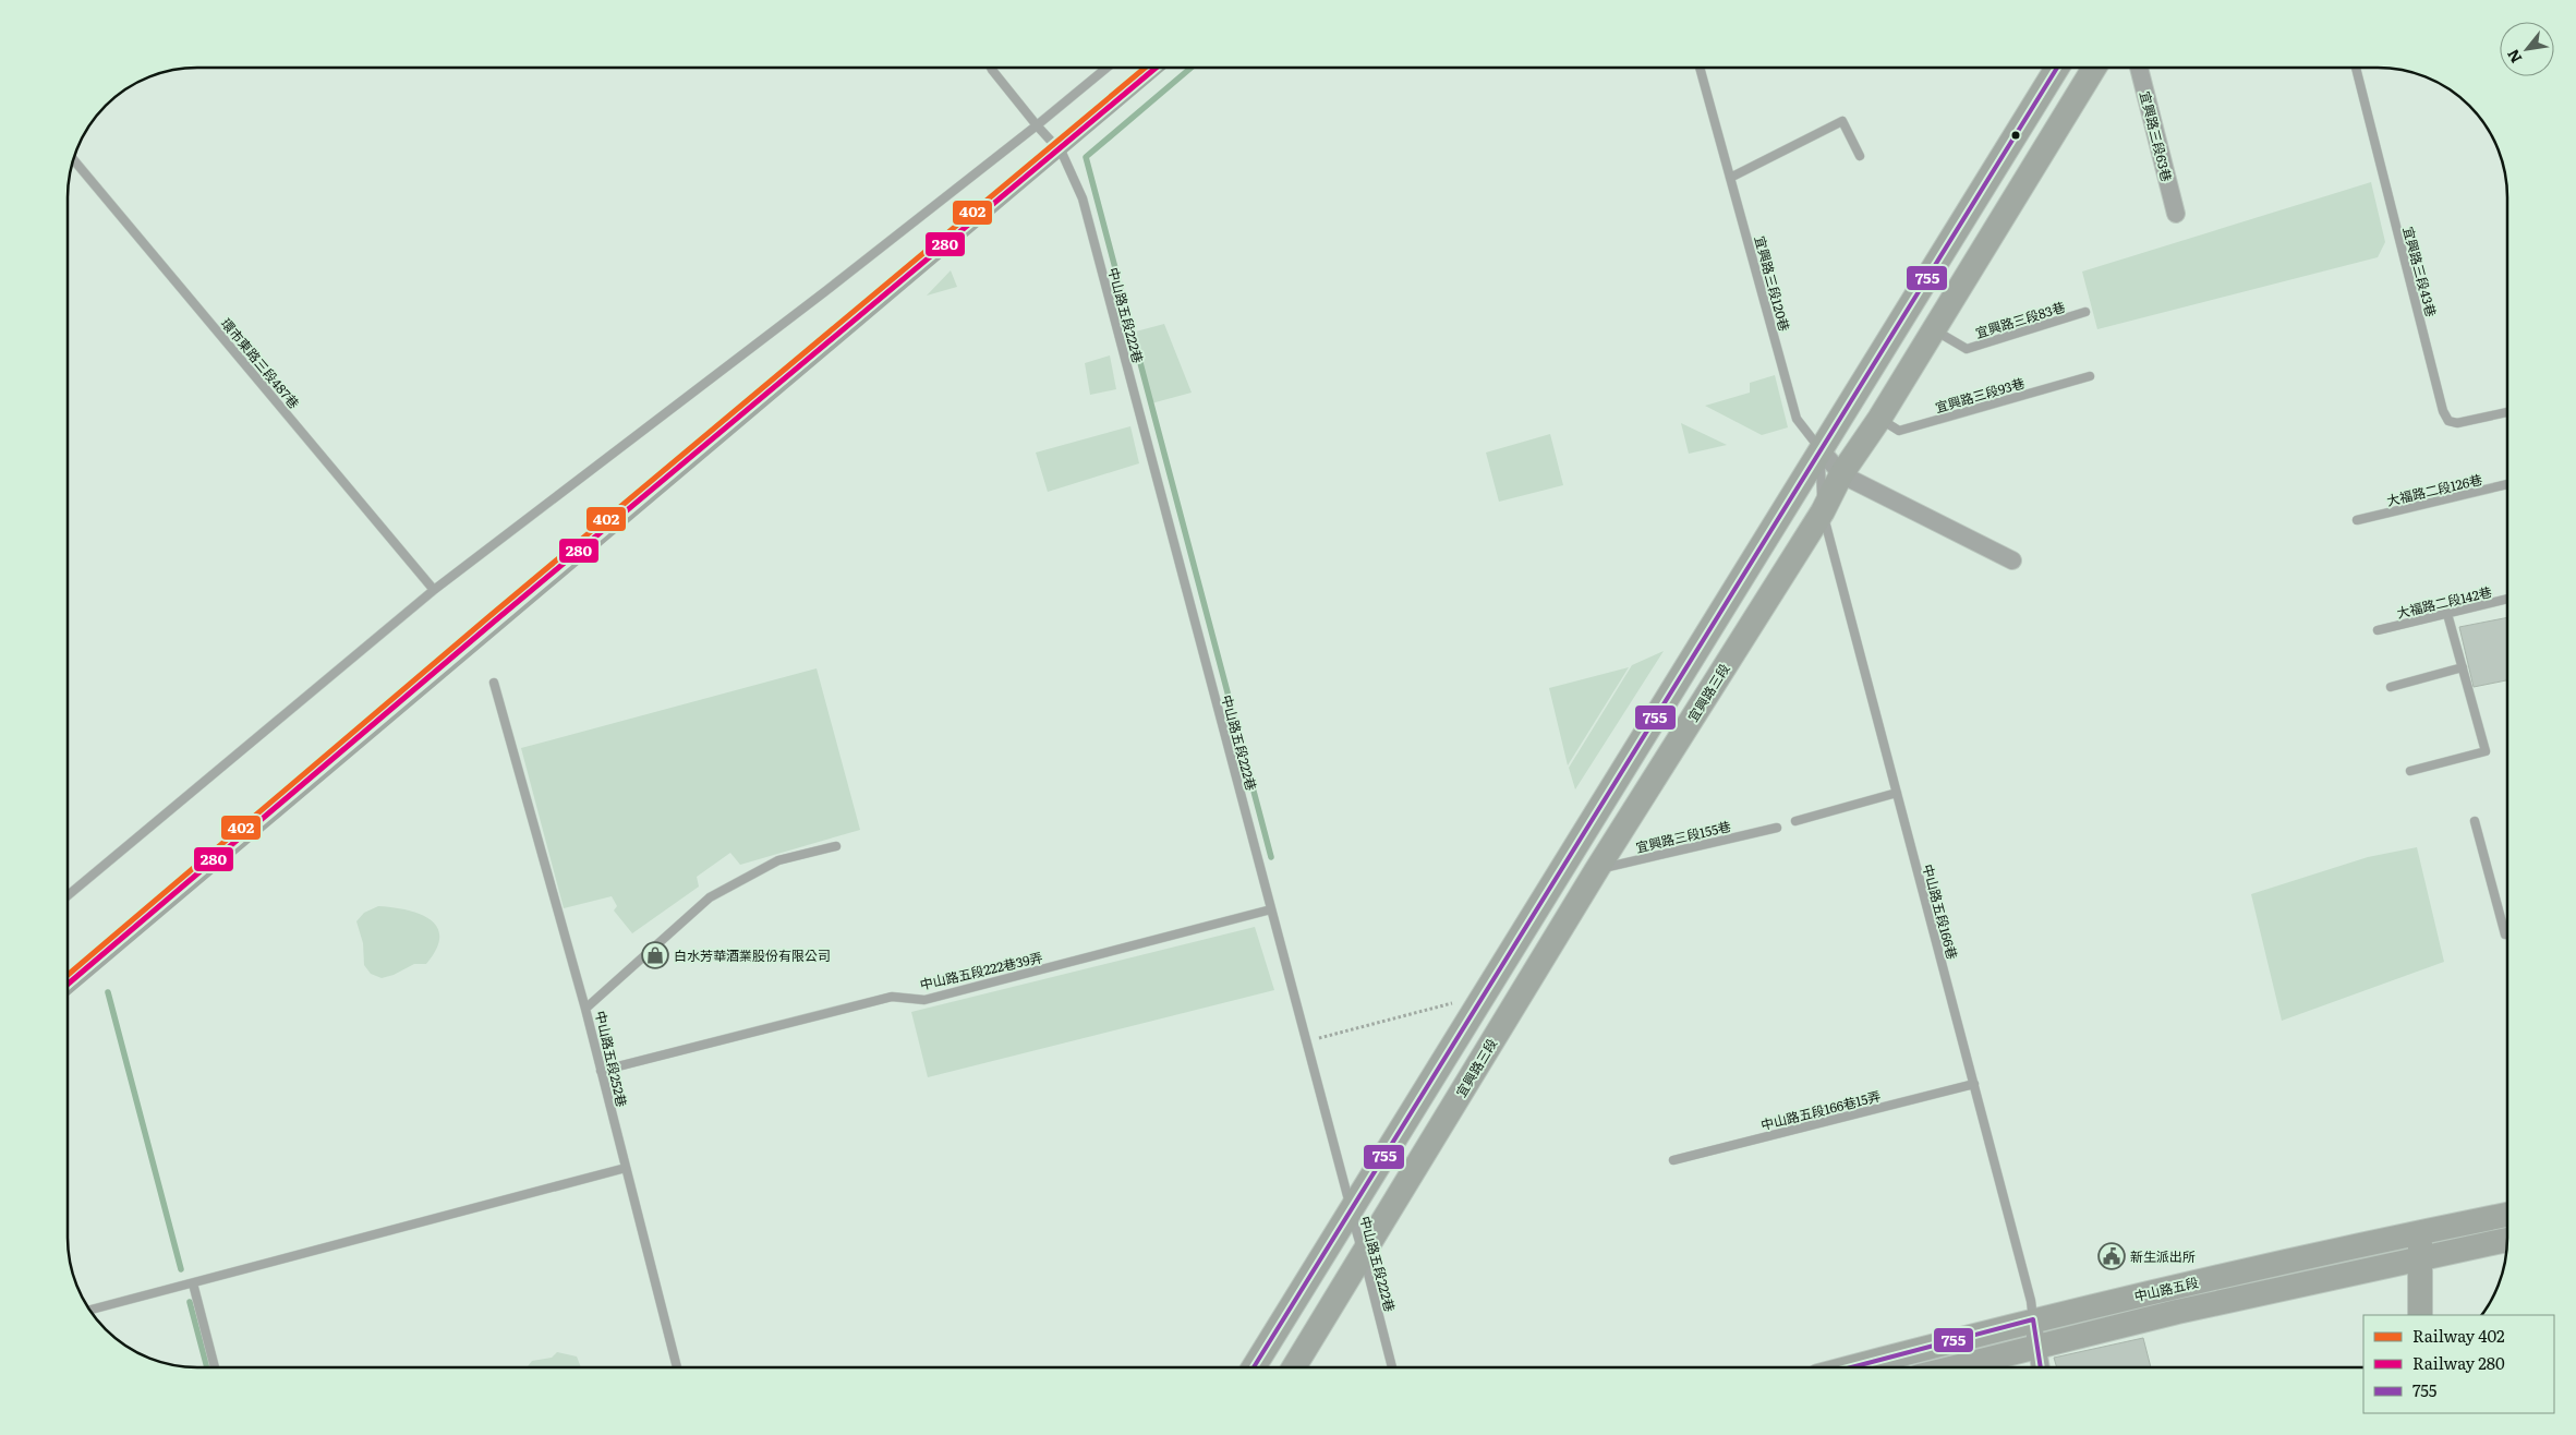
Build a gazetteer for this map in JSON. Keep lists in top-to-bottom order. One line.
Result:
{"streets":{"street":["宜興路三段63巷","宜興路三段","中山路五段"],"lane":["宜興路三段43巷","宜興路三段120巷","中山路五段222巷","宜興路三段83巷","環市東路三段487巷","宜興路三段93巷","大福路二段126巷","大福路二段142巷","宜興路三段155巷","中山路五段166巷","中山路五段222巷39弄","中山路五段252巷","中山路五段166巷15弄"]},"crossings":[["中山路五段222巷","宜興路三段"],["中山路五段222巷","中山路五段222巷39弄"],["宜興路三段83巷","宜興路三段"],["宜興路三段93巷","宜興路三段"],["宜興路三段","宜興路三段155巷"],["宜興路三段","中山路五段166巷"],["中山路五段166巷","中山路五段166巷15弄"],["中山路五段166巷","中山路五段"],["中山路五段222巷39弄","中山路五段252巷"]],"places":{"shop":["白水芳華酒業股份有限公司"],"public building":["新生派出所"]},"lines":["rail line 402","rail line 280","transit line 755"],"legend":["Railway 402","Railway 280","755"],"north":"bottom left"}
